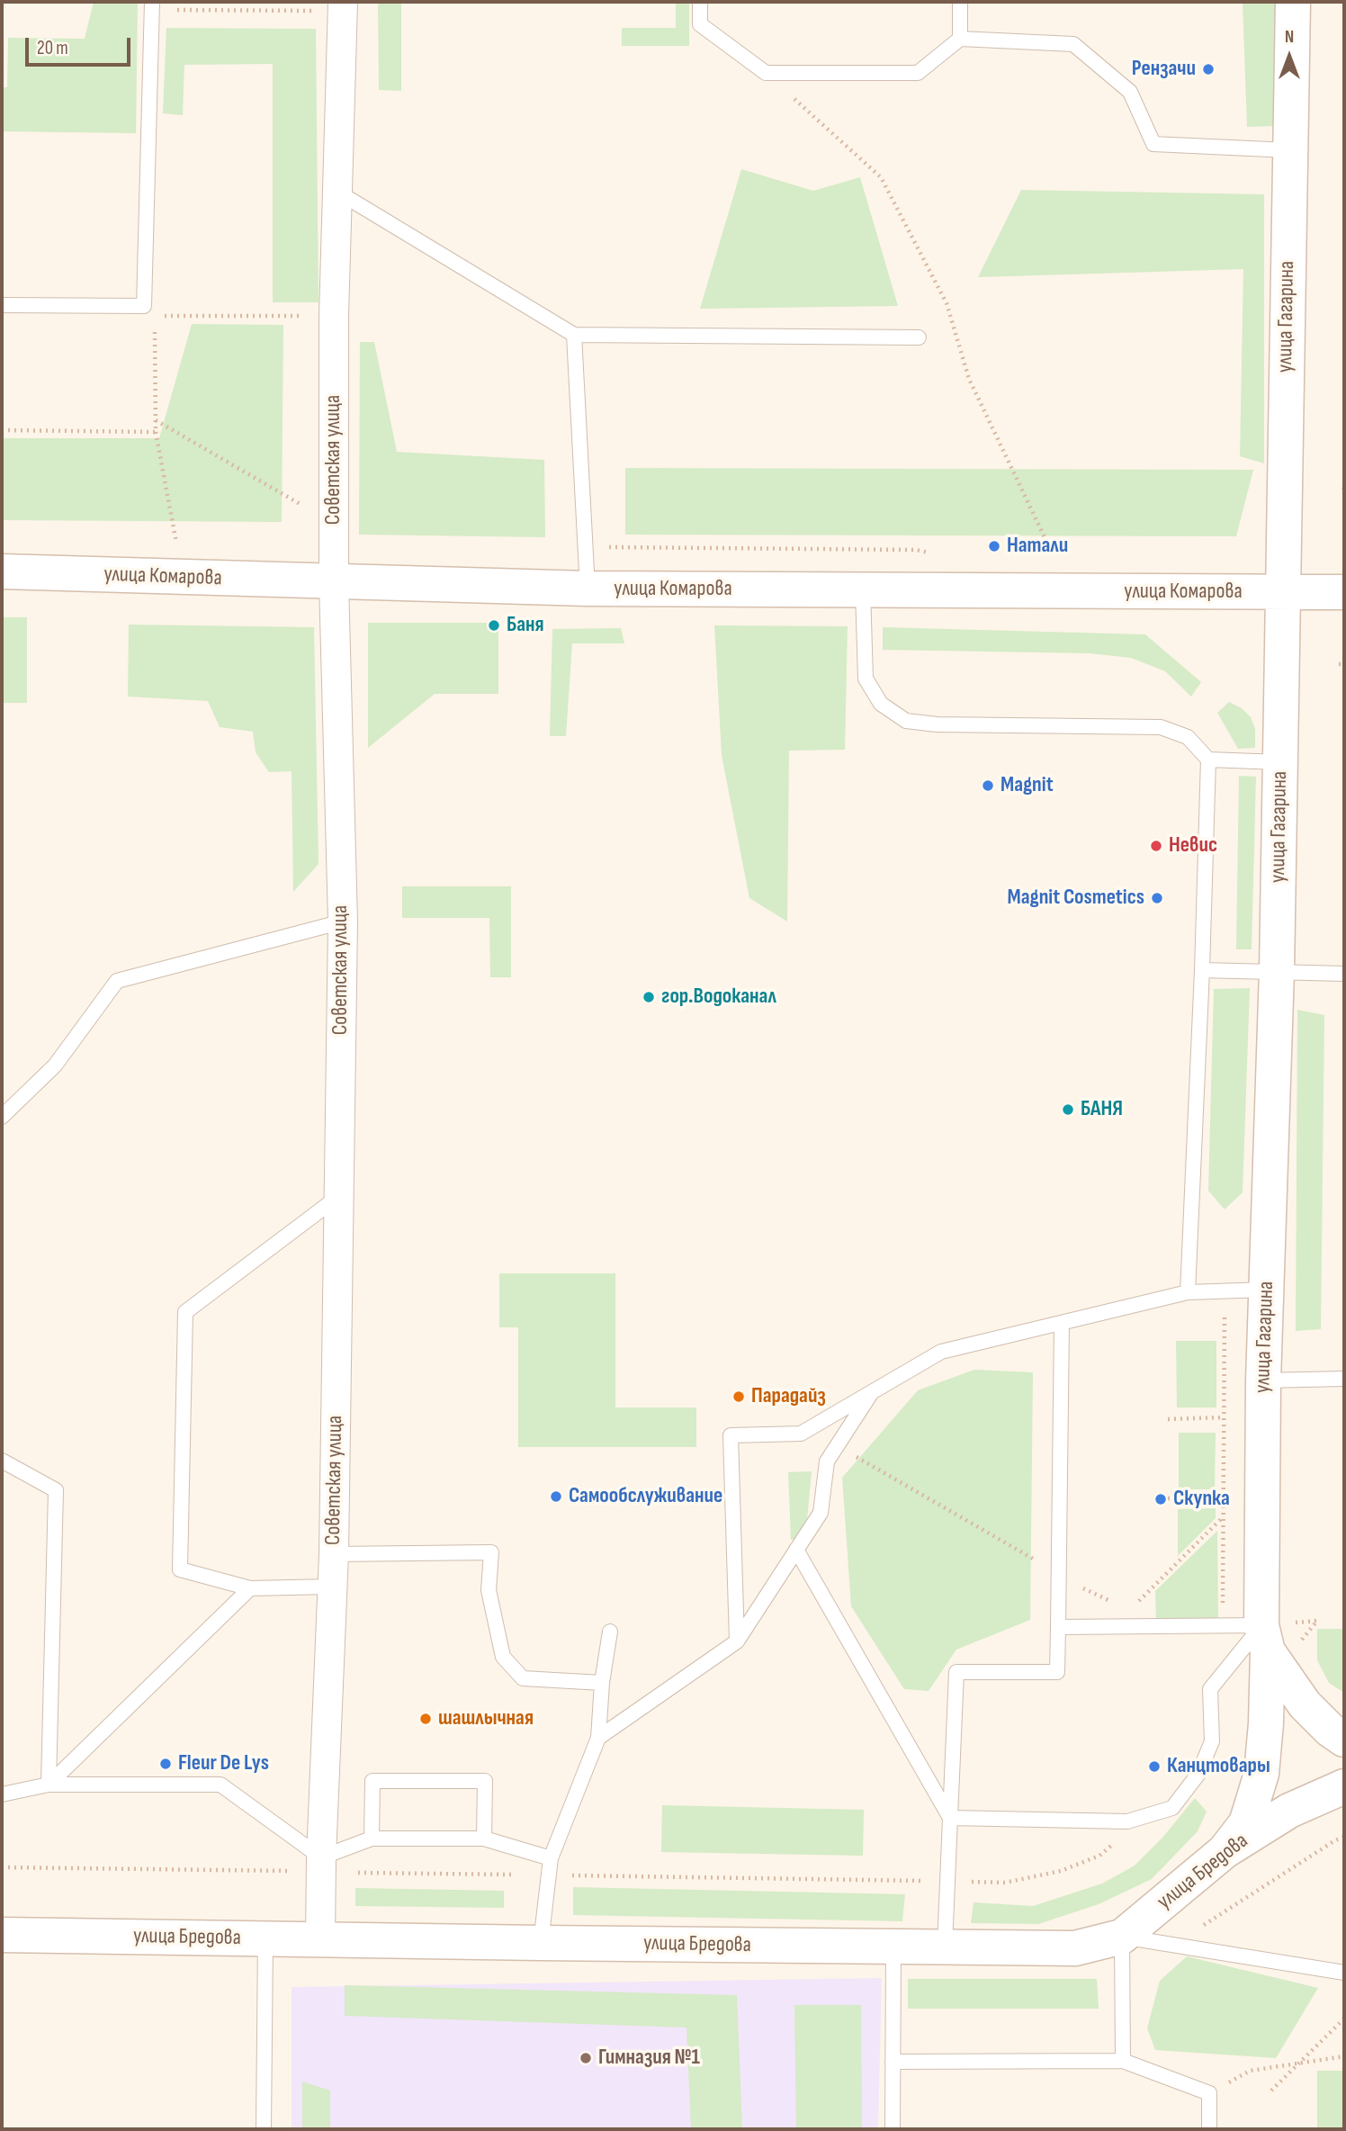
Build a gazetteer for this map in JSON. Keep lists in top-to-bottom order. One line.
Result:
{"streets":{"main road":["улица Гагарина","улица Комарова","улица Бредова"],"street":["Советская улица"]},"crossings":[["улица Гагарина","улица Комарова"],["улица Гагарина","улица Бредова"],["Советская улица","улица Комарова"],["Советская улица","улица Бредова"]],"places":["Рензачи","Натали","Баня","Magnit","Невис","Magnit Cosmetics","гор.Водоканал","БАНЯ","Парадайз","Самообслуживание","Скупка","шашлычная","Fleur De Lys","Канцтовары","Гимназия №1"],"scale_bar":"20 m","north":"top"}
